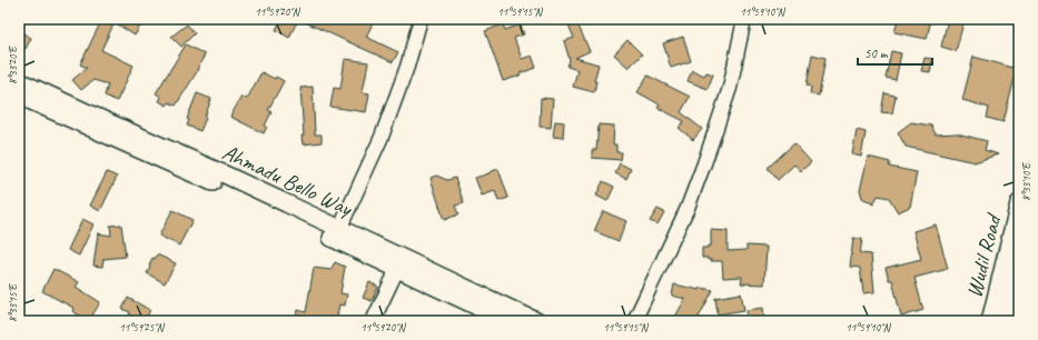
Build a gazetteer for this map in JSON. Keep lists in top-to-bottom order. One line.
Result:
{"streets":{"main road":["Ahmadu Bello Way","Wudil Road"]},"scale_bar":"50 m","coordinates":["11°59'20\"N","11°59'15\"N","11°59'10\"N","8°33'20\"E","8°33'10\"E","8°33'15\"E","11°59'25\"N"]}
